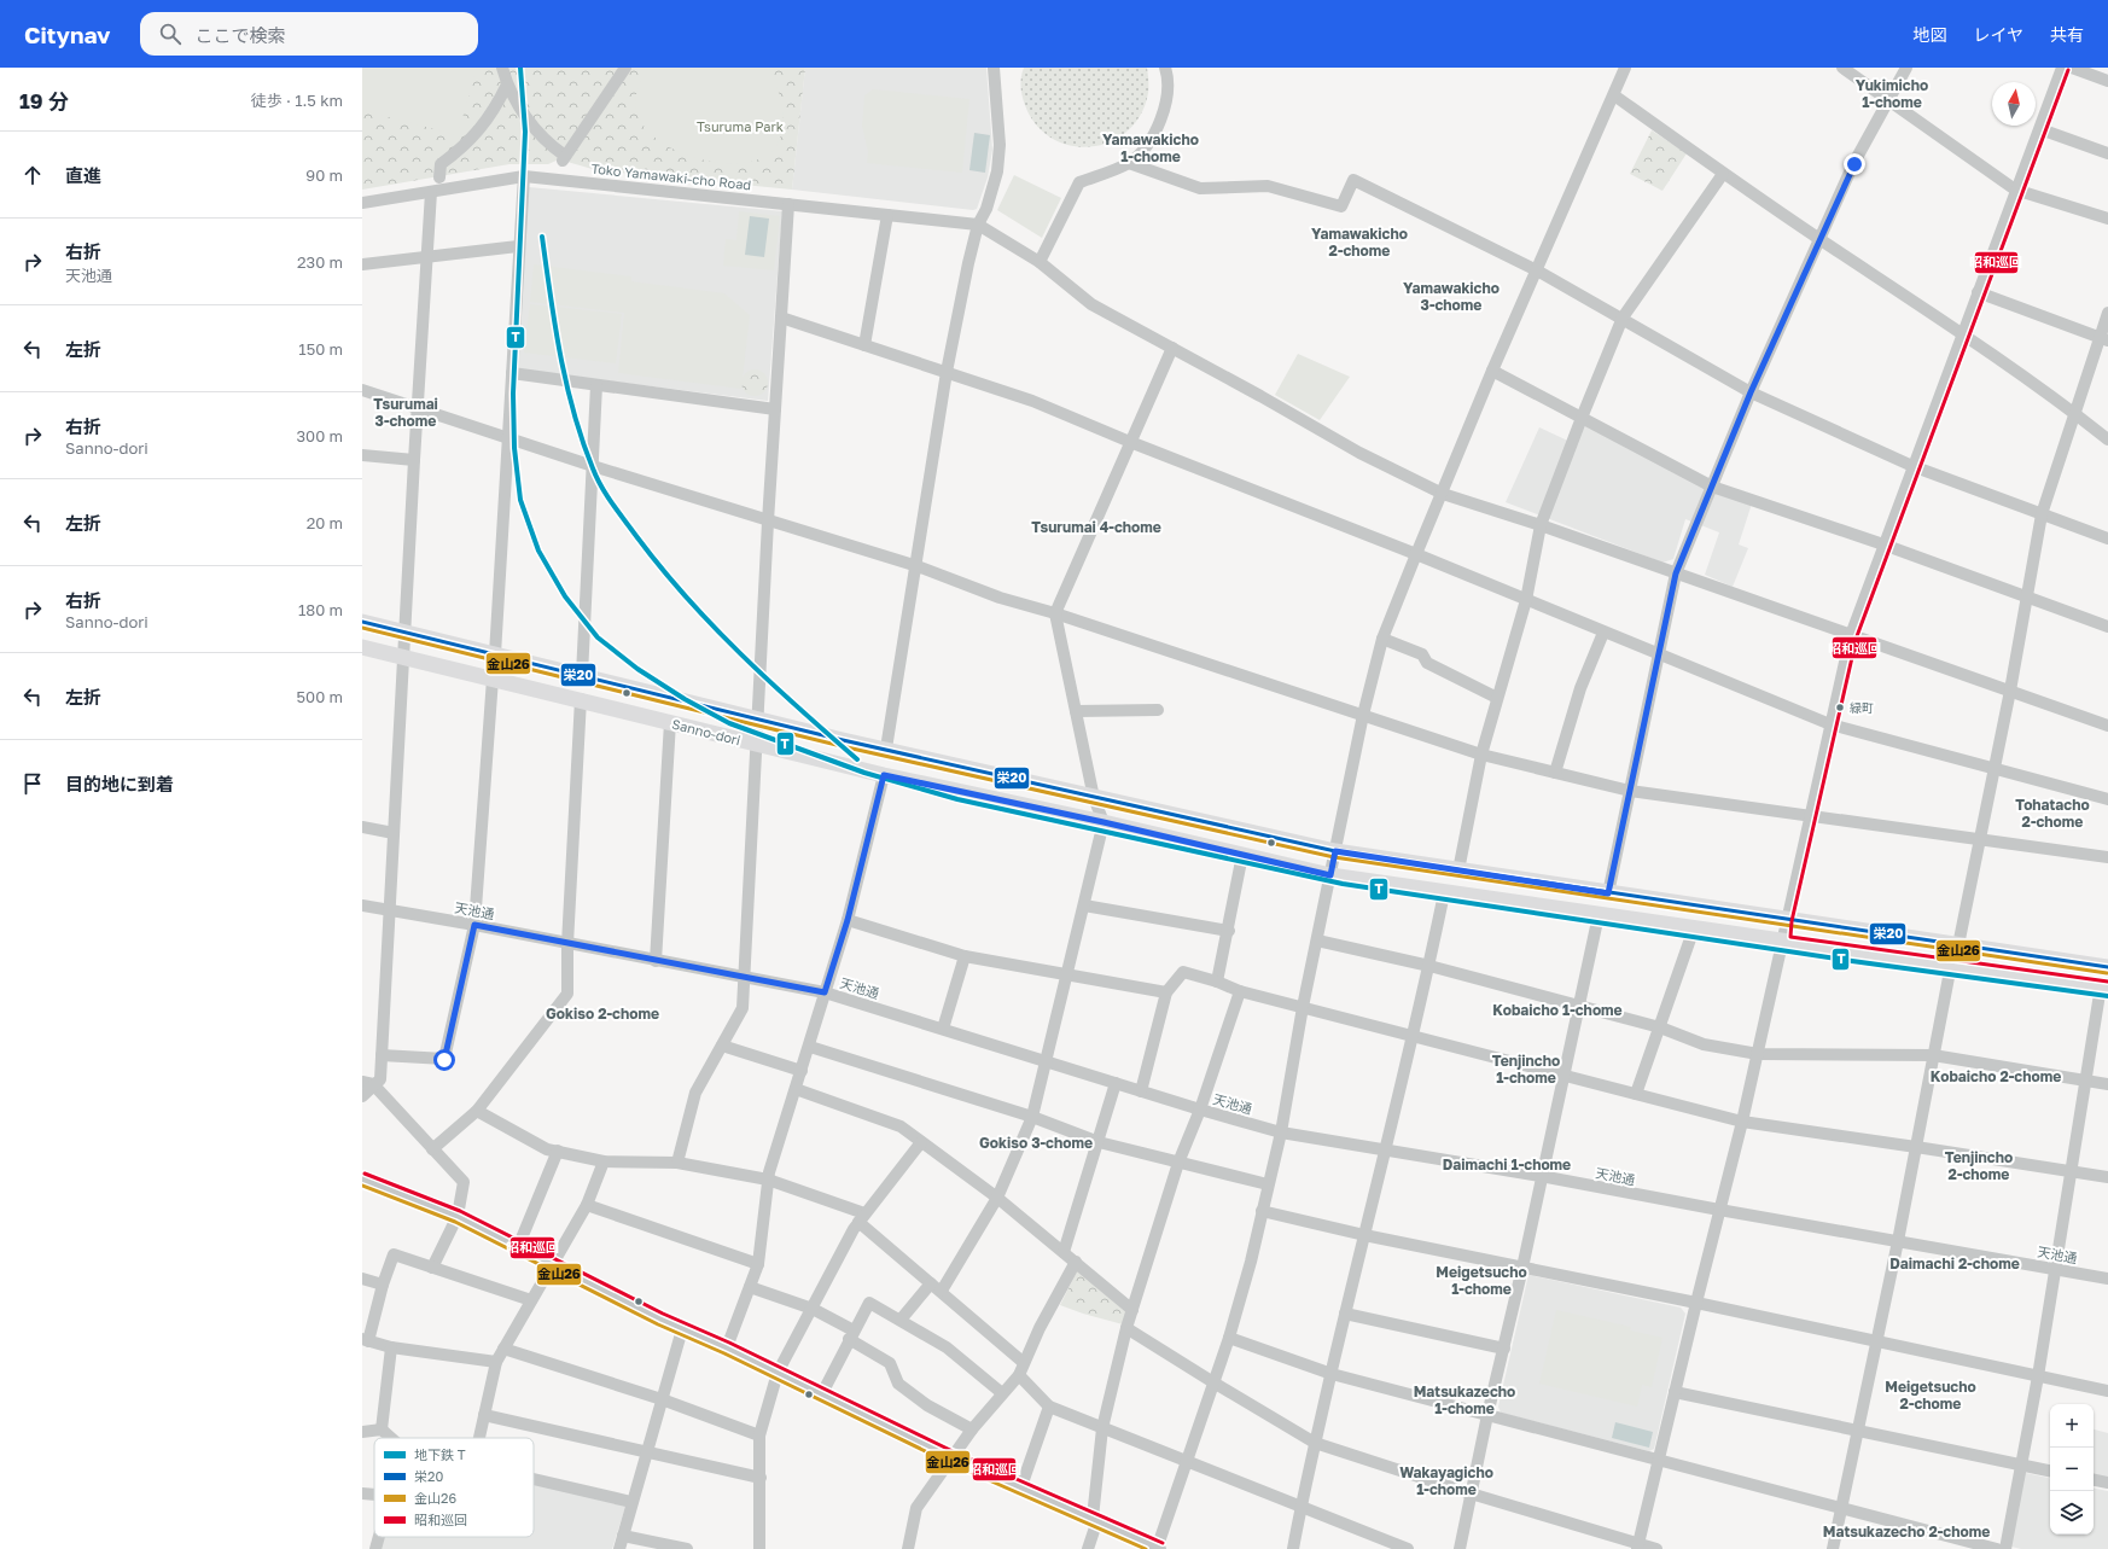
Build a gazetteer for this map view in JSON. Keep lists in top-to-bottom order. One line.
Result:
{"streets":{"main road":["Sanno-dori"],"street":["Toko Yamawaki-cho Road","天池通"]},"districts":["Yukimicho 1-chome","Yamawakicho 1-chome","Yamawakicho 2-chome","Yamawakicho 3-chome","Tsurumai 3-chome","Tsurumai 4-chome","Tohatacho 2-chome","Kobaicho 1-chome","Gokiso 2-chome","Tenjincho 1-chome","Kobaicho 2-chome","Gokiso 3-chome","Tenjincho 2-chome","Daimachi 1-chome","Daimachi 2-chome","Meigetsucho 1-chome","Meigetsucho 2-chome","Matsukazecho 1-chome","Wakayagicho 1-chome","Matsukazecho 2-chome"],"parks":["Tsuruma Park"],"places":["緑町"],"lines":["metro line T","transit line 昭和巡回","transit line 栄20","transit line 金山26"],"legend":["地下鉄 T","栄20","金山26","昭和巡回"],"north":"top","page":{"header":"Citynav","search":"ここで検索","nav":["地図","レイヤ","共有"],"heading":["19 分","徒歩 · 1.5 km"],"list":[["直進","90 m"],["右折","天池通","230 m"],["左折","150 m"],["右折","Sanno-dori","300 m"],["左折","20 m"],["右折","Sanno-dori","180 m"],["左折","500 m"],"目的地に到着"],"map_buttons":["+","−"]}}
